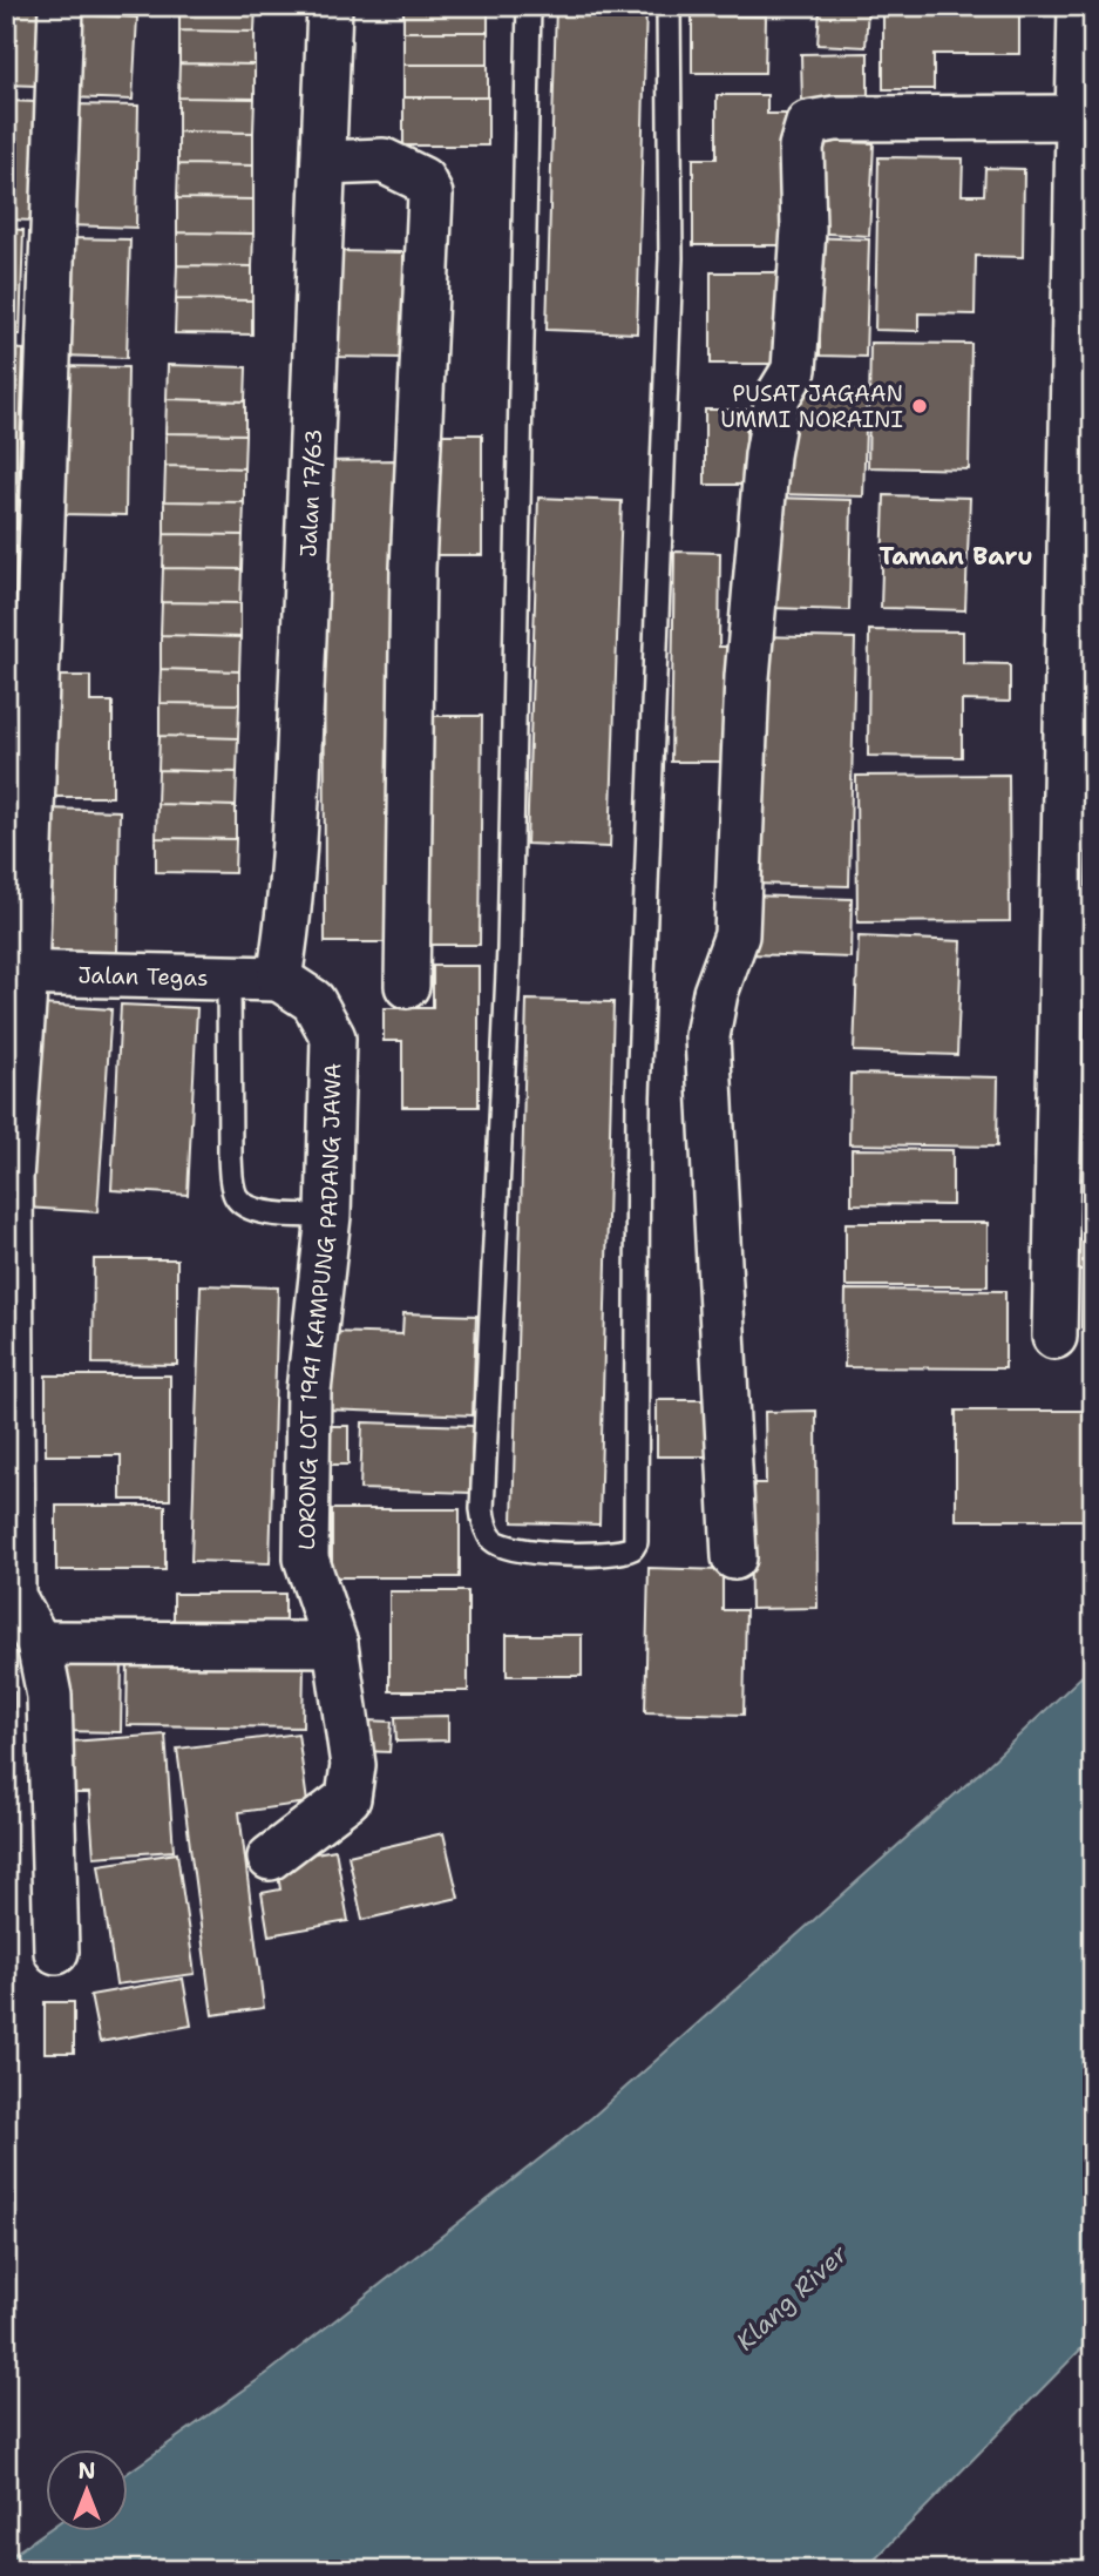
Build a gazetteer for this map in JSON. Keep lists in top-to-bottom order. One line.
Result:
{"streets":{"street":["Jalan 17/63","Jalan Tegas","LORONG LOT 1941 KAMPUNG PADANG JAWA"]},"crossings":[["Jalan 17/63","Jalan Tegas"],["Jalan 17/63","LORONG LOT 1941 KAMPUNG PADANG JAWA"],["Jalan Tegas","LORONG LOT 1941 KAMPUNG PADANG JAWA"]],"districts":["Taman Baru"],"water":["Klang River"],"places":["PUSAT JAGAAN UMMI NORAINI"],"north":"top"}
